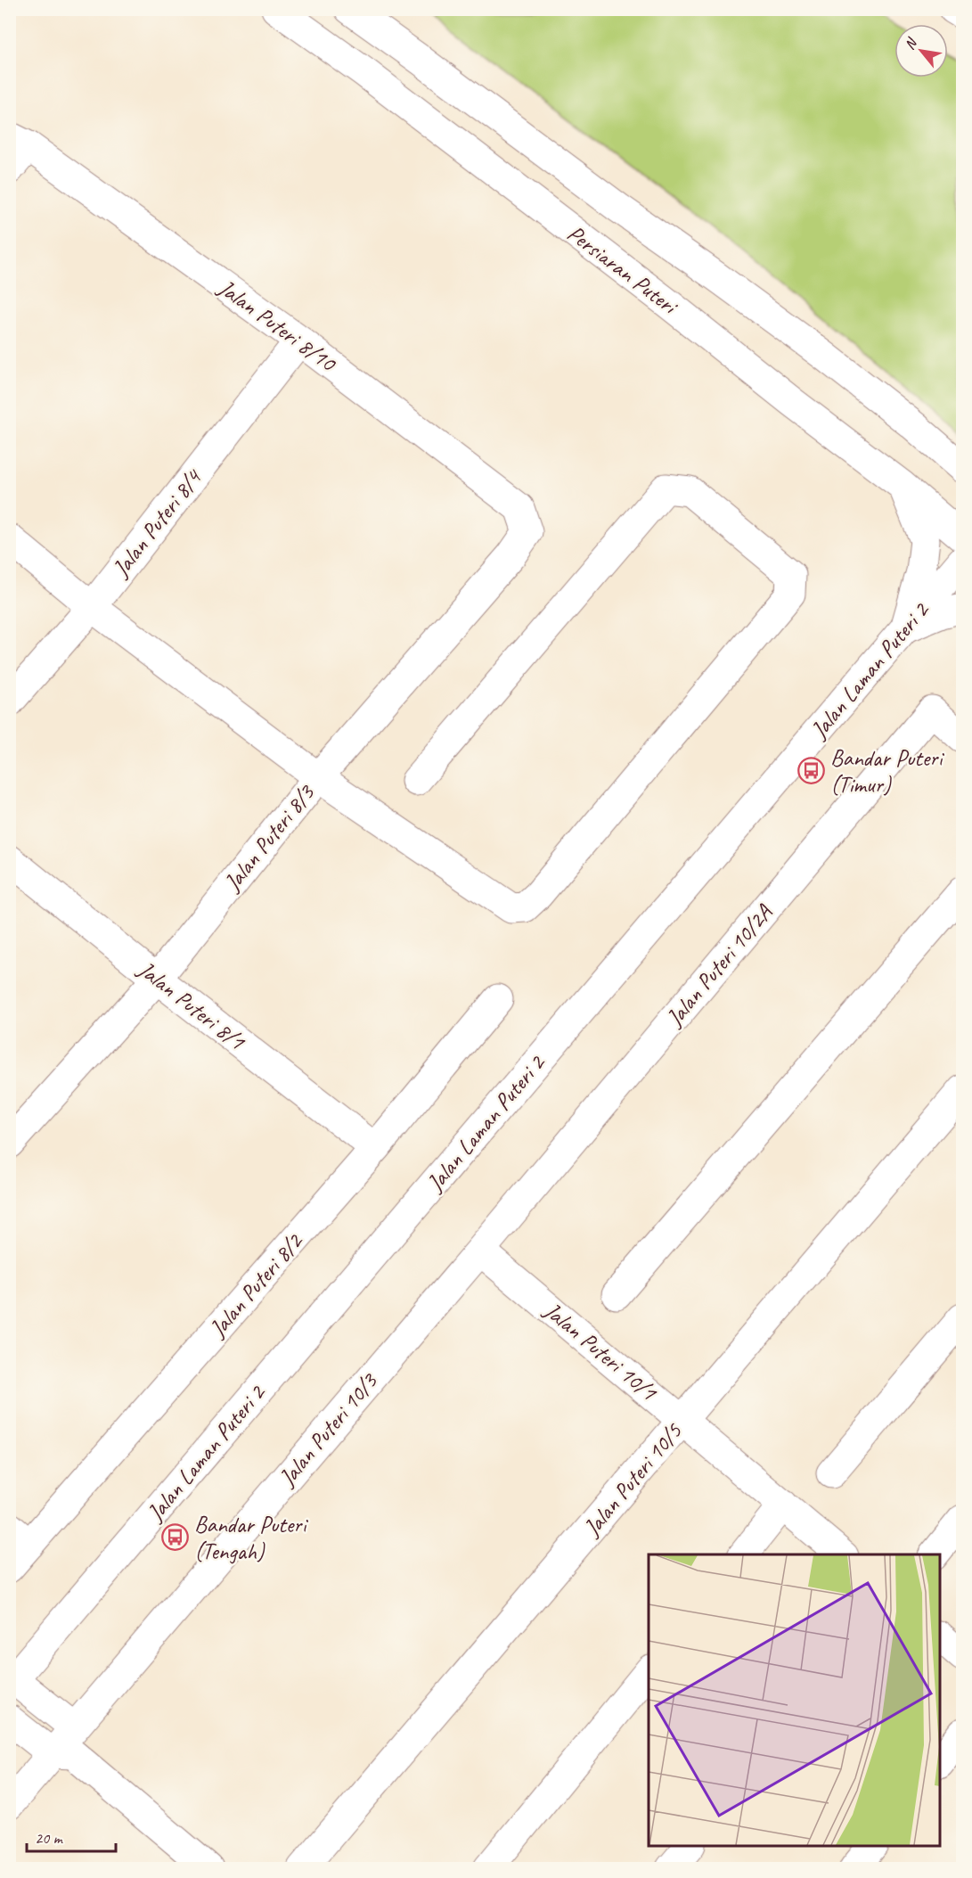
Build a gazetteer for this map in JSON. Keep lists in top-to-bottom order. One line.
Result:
{"streets":{"street":["Persiaran Puteri","Jalan Puteri 8/10","Jalan Puteri 8/4","Jalan Laman Puteri 2","Jalan Puteri 8/3","Jalan Puteri 10/2A","Jalan Puteri 8/1","Jalan Puteri 8/2","Jalan Puteri 10/1","Jalan Puteri 10/3","Jalan Puteri 10/5"]},"crossings":[["Jalan Puteri 8/10","Jalan Puteri 8/4"],["Jalan Puteri 8/10","Jalan Puteri 8/3"],["Jalan Puteri 8/3","Jalan Puteri 8/1"],["Jalan Puteri 10/2A","Jalan Puteri 10/1"],["Jalan Puteri 10/2A","Jalan Puteri 10/3"],["Jalan Puteri 8/1","Jalan Puteri 8/2"],["Jalan Puteri 10/1","Jalan Puteri 10/3"],["Jalan Puteri 10/1","Jalan Puteri 10/5"]],"places":{"bus stop":["Bandar Puteri (Timur)","Bandar Puteri (Tengah)"]},"scale_bar":"20 m","north":"top left"}
